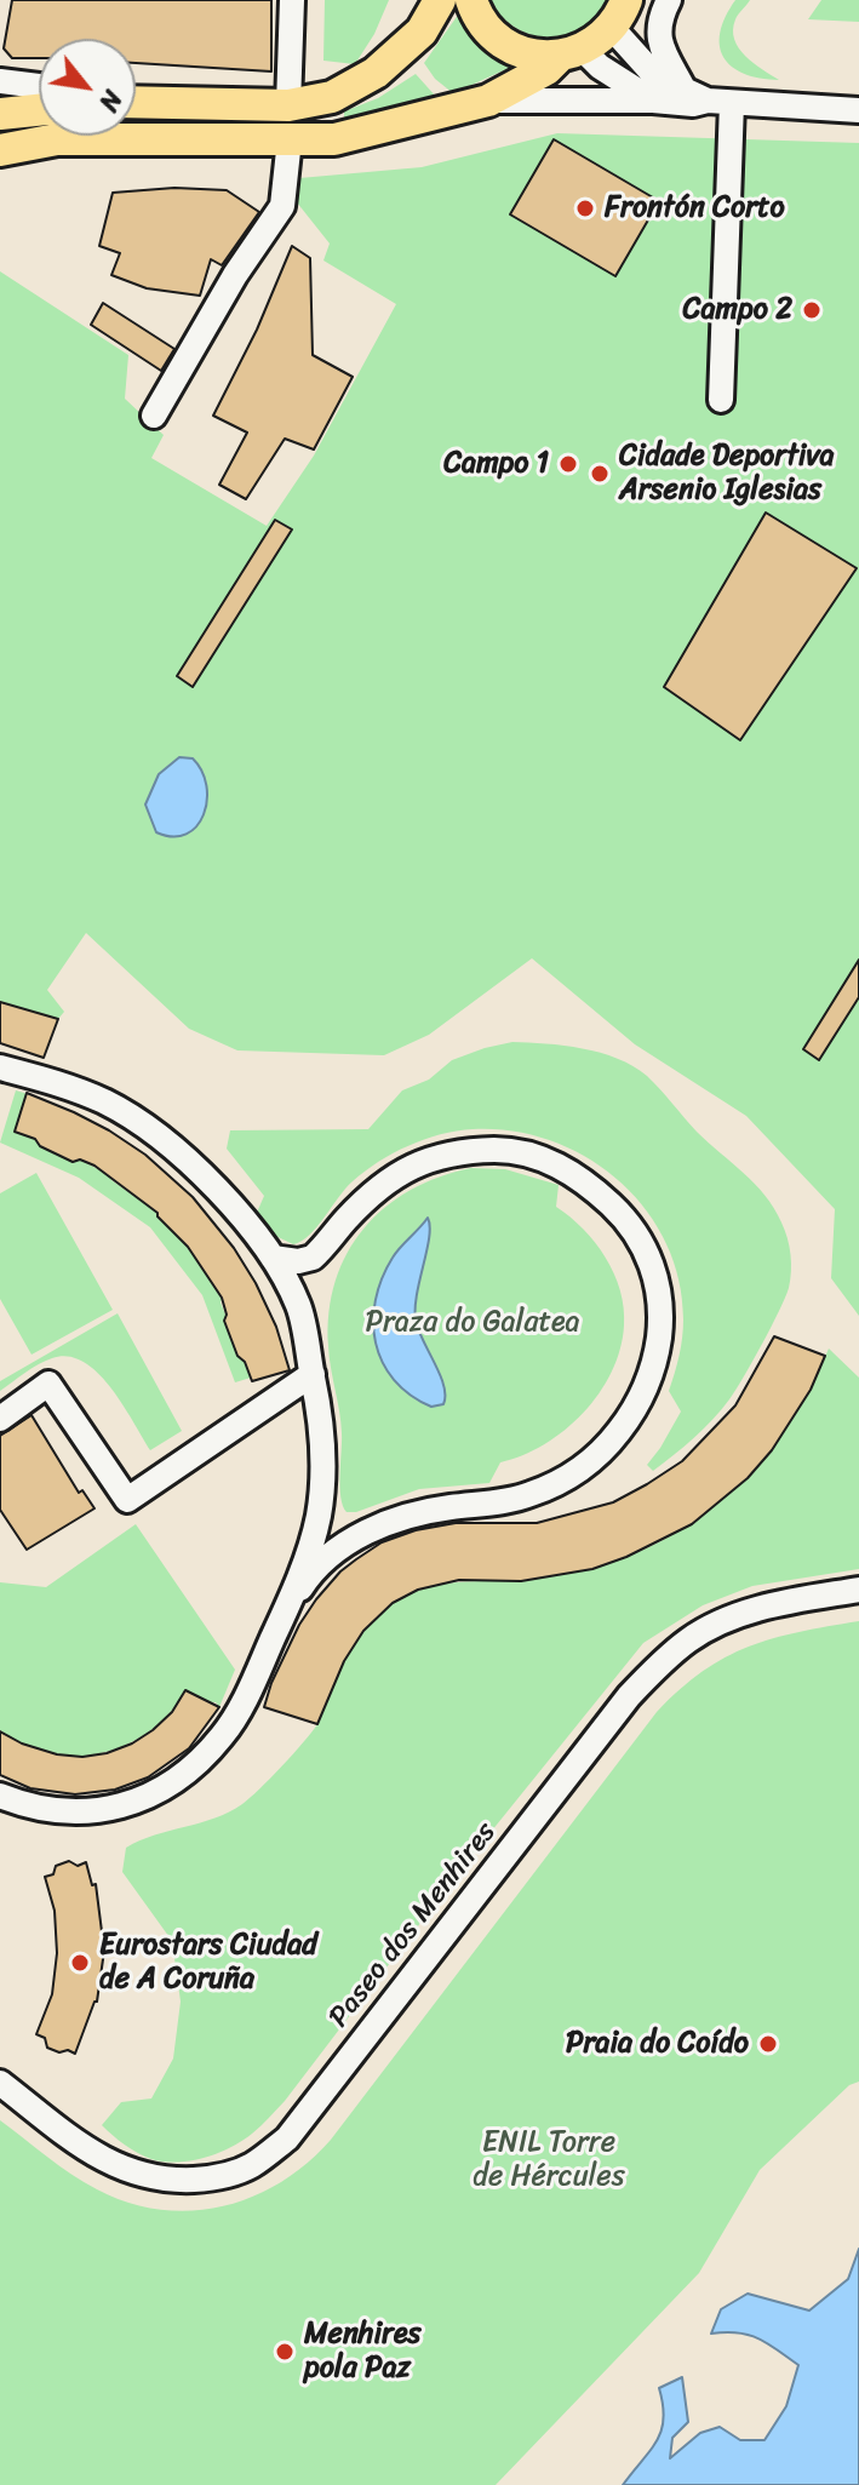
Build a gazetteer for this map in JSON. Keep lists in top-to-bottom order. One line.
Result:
{"streets":{"street":["Paseo dos Menhires"]},"parks":["Praza do Galatea","ENIL Torre de Hércules"],"places":["Frontón Corto","Campo 2","Campo 1","Cidade Deportiva Arsenio Iglesias","Eurostars Ciudad de A Coruña","Praia do Coído","Menhires pola Paz"],"north":"bottom right"}
